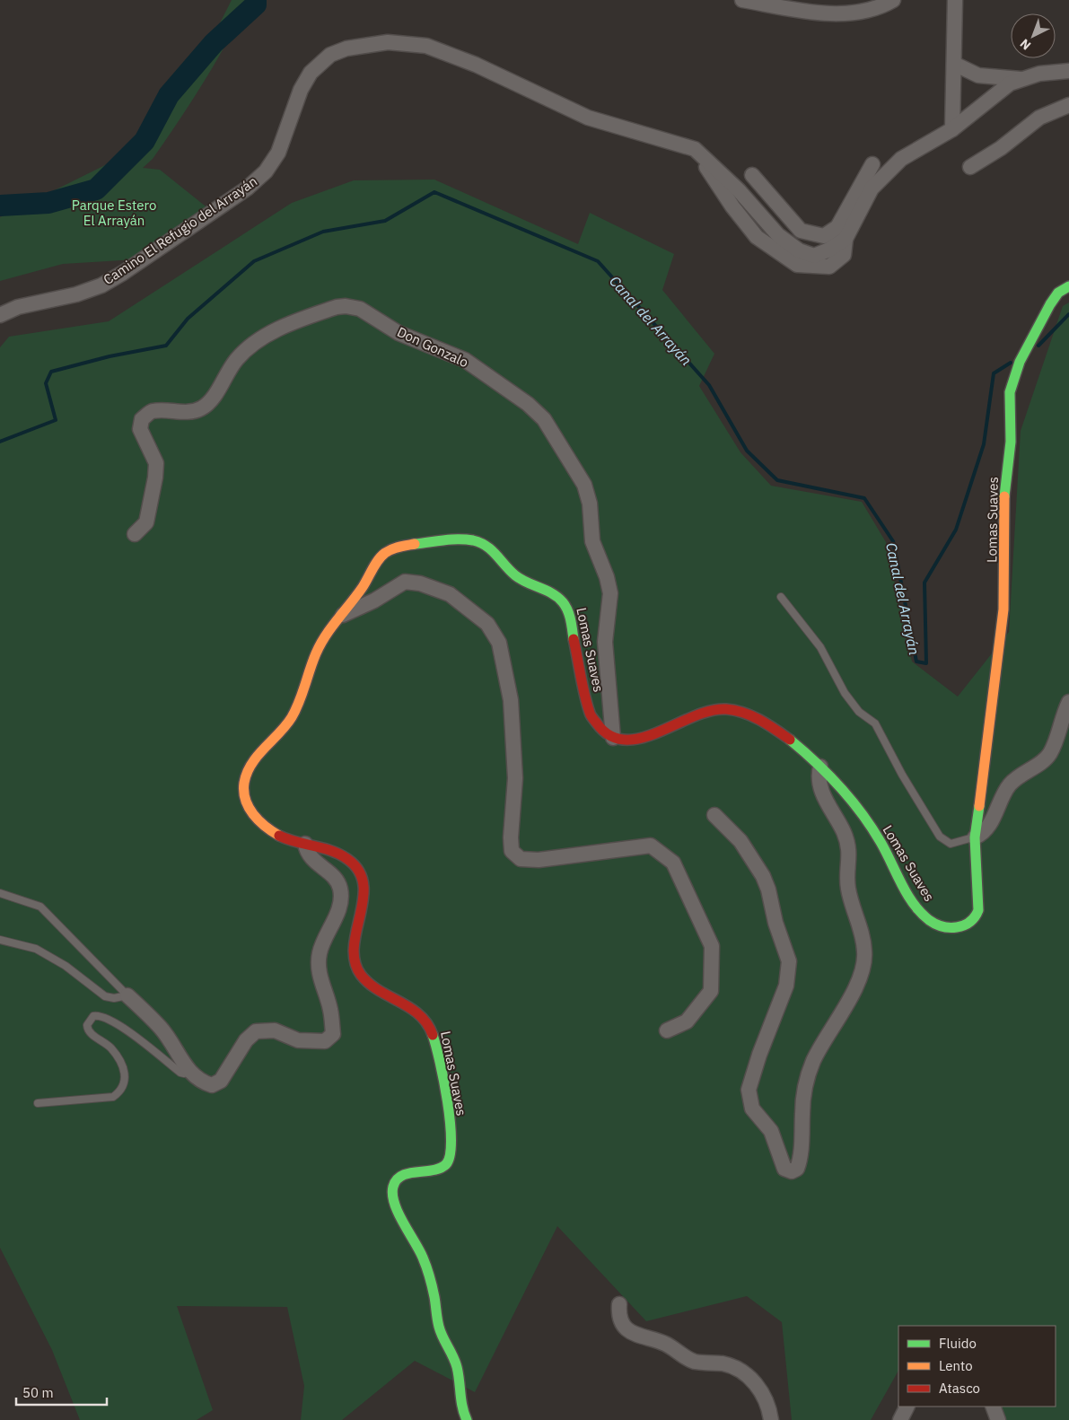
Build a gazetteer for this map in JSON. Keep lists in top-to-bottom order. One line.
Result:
{"streets":{"street":["Camino El Refugio del Arrayán","Don Gonzalo","Lomas Suaves"]},"crossings":[["Don Gonzalo","Lomas Suaves"]],"water":["Canal del Arrayán"],"parks":["Parque Estero El Arrayán"],"legend":["Fluido","Lento","Atasco"],"scale_bar":"50 m","north":"bottom left"}
